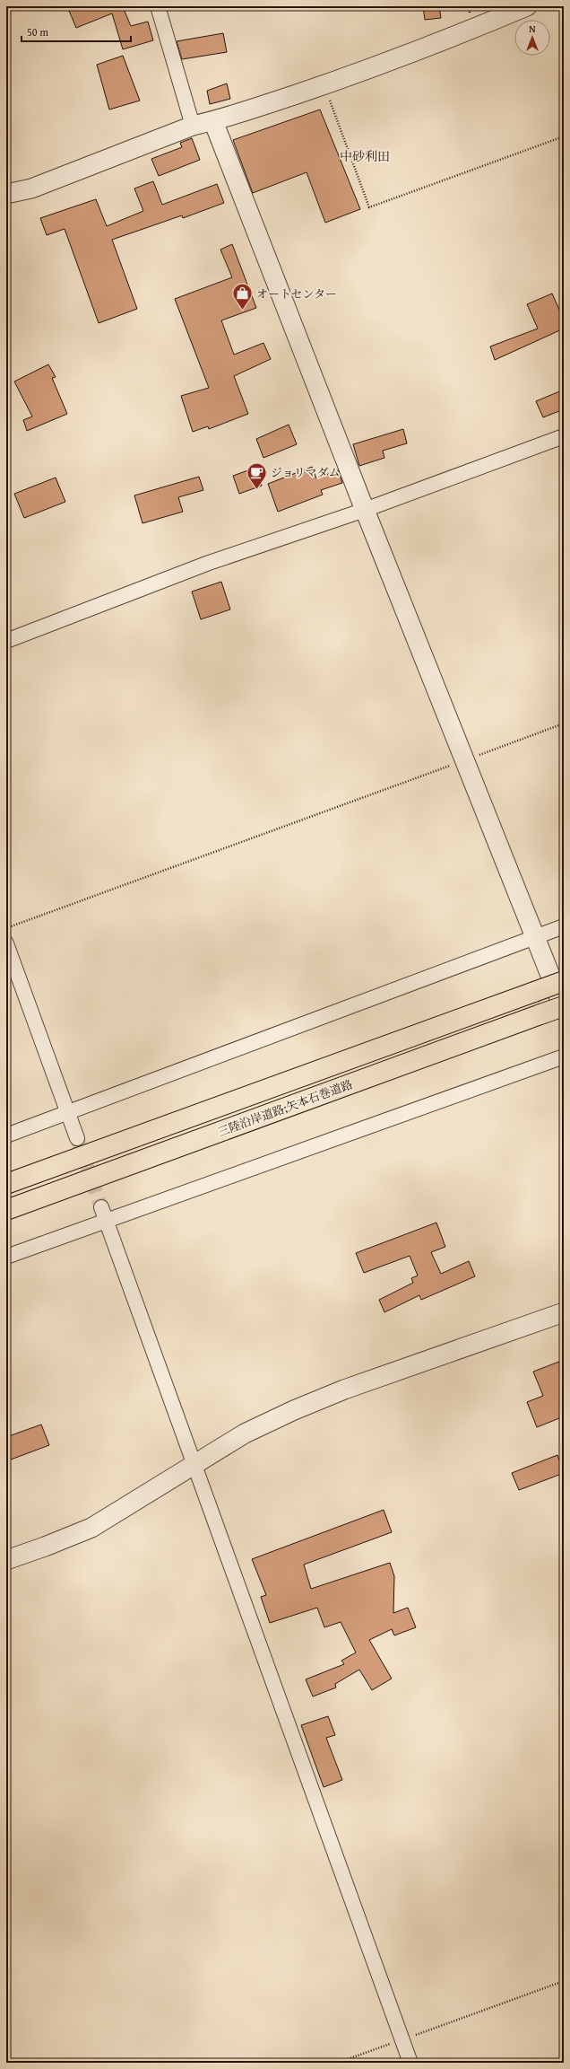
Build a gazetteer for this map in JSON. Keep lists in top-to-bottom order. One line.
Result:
{"streets":{"highway":["三陸沿岸道路;矢本石巻道路"]},"districts":["中砂利田"],"places":{"shop":["オートセンター"],"cafe":["ジョリマダム"]},"scale_bar":"50 m","north":"top"}
